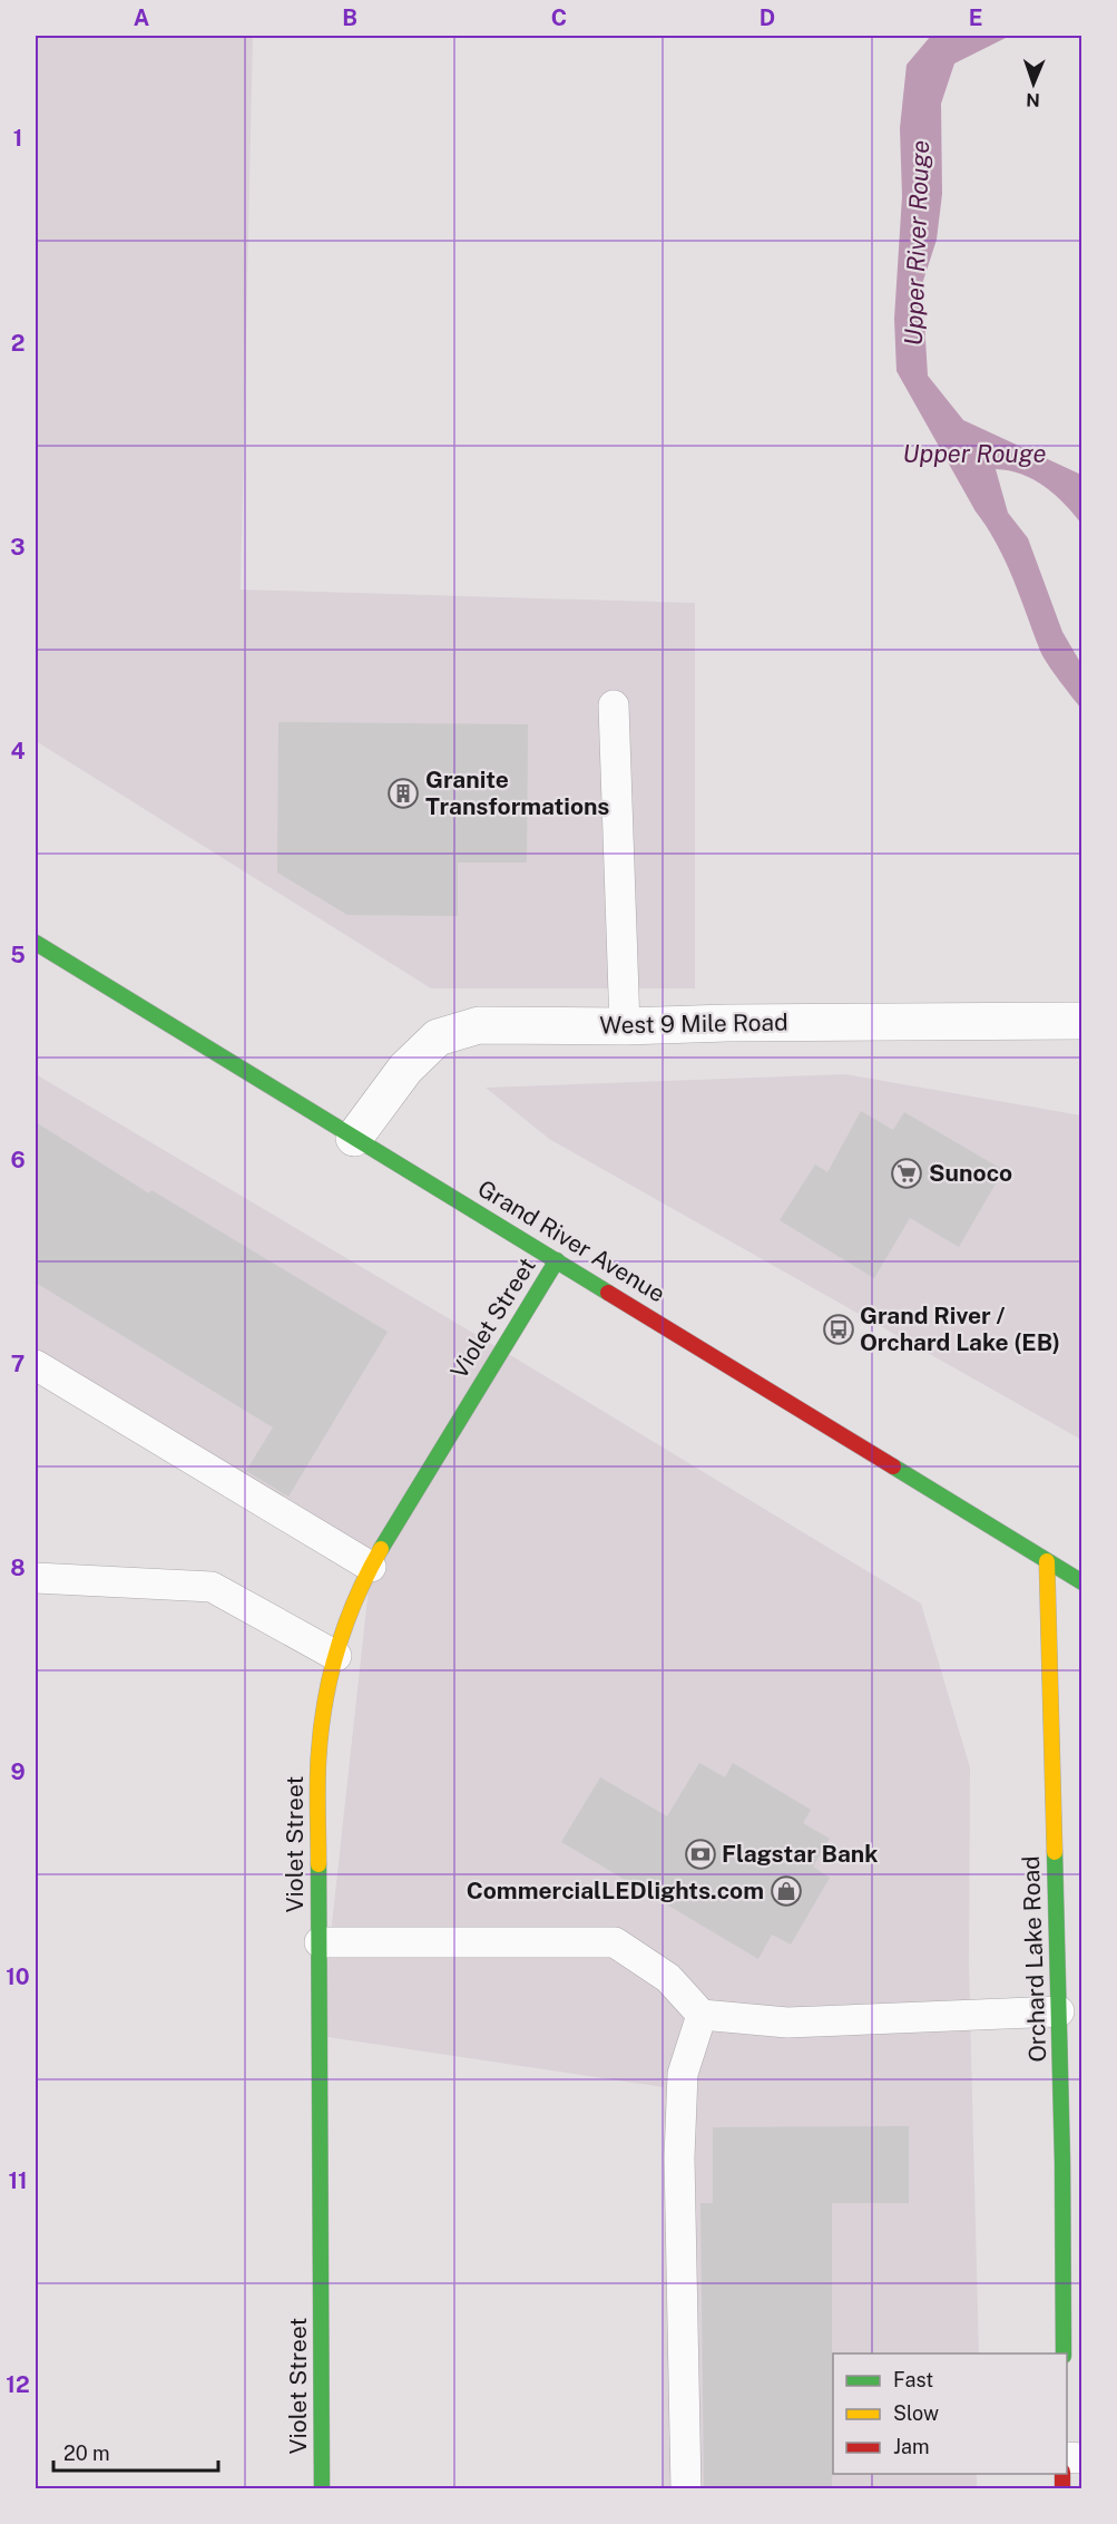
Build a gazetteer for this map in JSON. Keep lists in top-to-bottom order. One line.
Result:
{"streets":{"main road":["Grand River Avenue","Violet Street","Orchard Lake Road"],"street":["West 9 Mile Road"]},"crossings":[["West 9 Mile Road","Grand River Avenue"],["Grand River Avenue","Violet Street"],["Grand River Avenue","Orchard Lake Road"]],"water":["Upper River Rouge","Upper Rouge"],"places":{"building":["Granite Transformations"],"supermarket":["Sunoco"],"bus stop":["Grand River / Orchard Lake (EB)"],"bank":["Flagstar Bank"],"shop":["CommercialLEDlights.com"]},"legend":["Fast","Slow","Jam"],"scale_bar":"20 m","north":"bottom","grid":{"columns":["A","B","C","D","E"],"rows":["1","2","3","4","5","6","7","8","9","10","11","12"]}}
